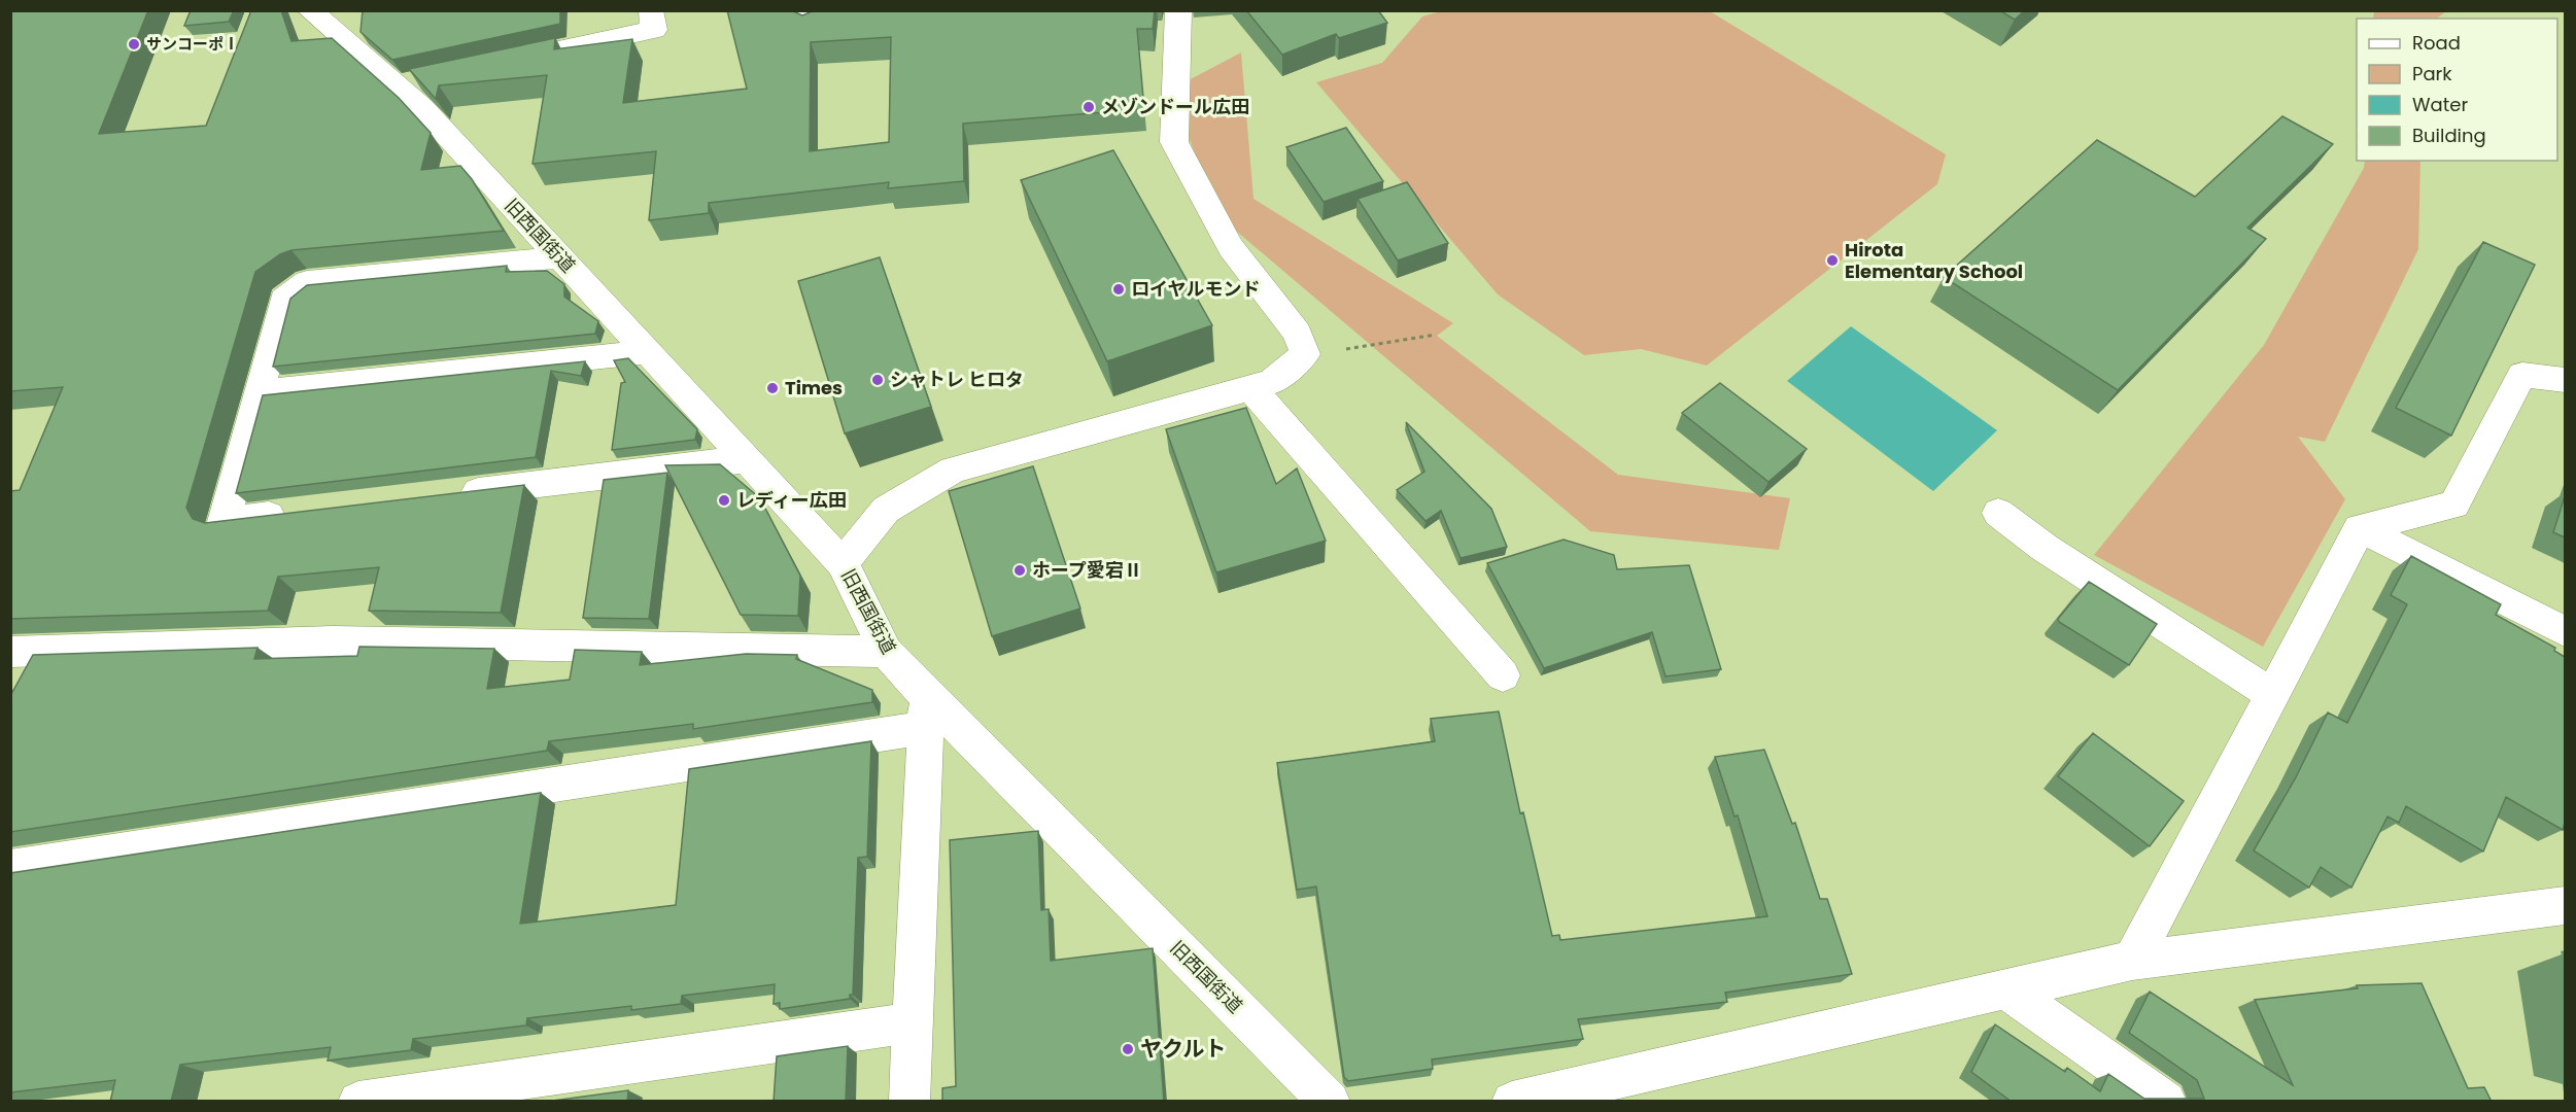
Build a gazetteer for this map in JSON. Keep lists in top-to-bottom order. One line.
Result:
{"streets":{"street":["旧西国街道"]},"places":["サンコーポⅠ","メゾンドール広田","Hirota Elementary School","ロイヤルモンド","シャトレ ヒロタ","Times","レディー広田","ホープ愛宕Ⅱ","ヤクルト"],"legend":["Road","Park","Water","Building"]}
